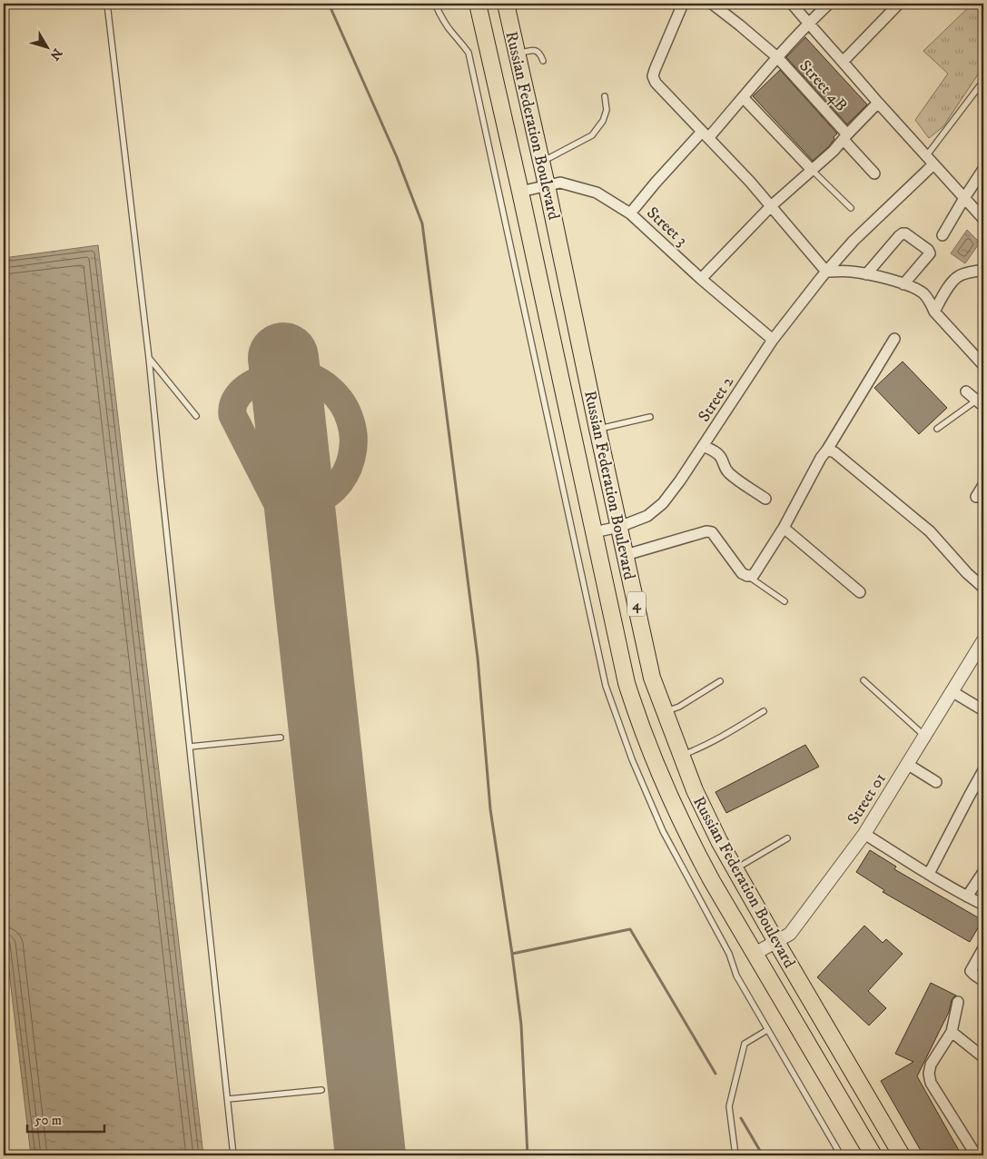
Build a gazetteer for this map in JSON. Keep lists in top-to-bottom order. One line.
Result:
{"streets":{"highway":["Russian Federation Boulevard","4"],"street":["Street 4B","Street 3","Street 2","Street 01"]},"crossings":[["Russian Federation Boulevard","Street 3"],["Russian Federation Boulevard","Street 2"],["Russian Federation Boulevard","Street 01"],["Street 3","Street 2"]],"scale_bar":"50 m","north":"bottom right"}
